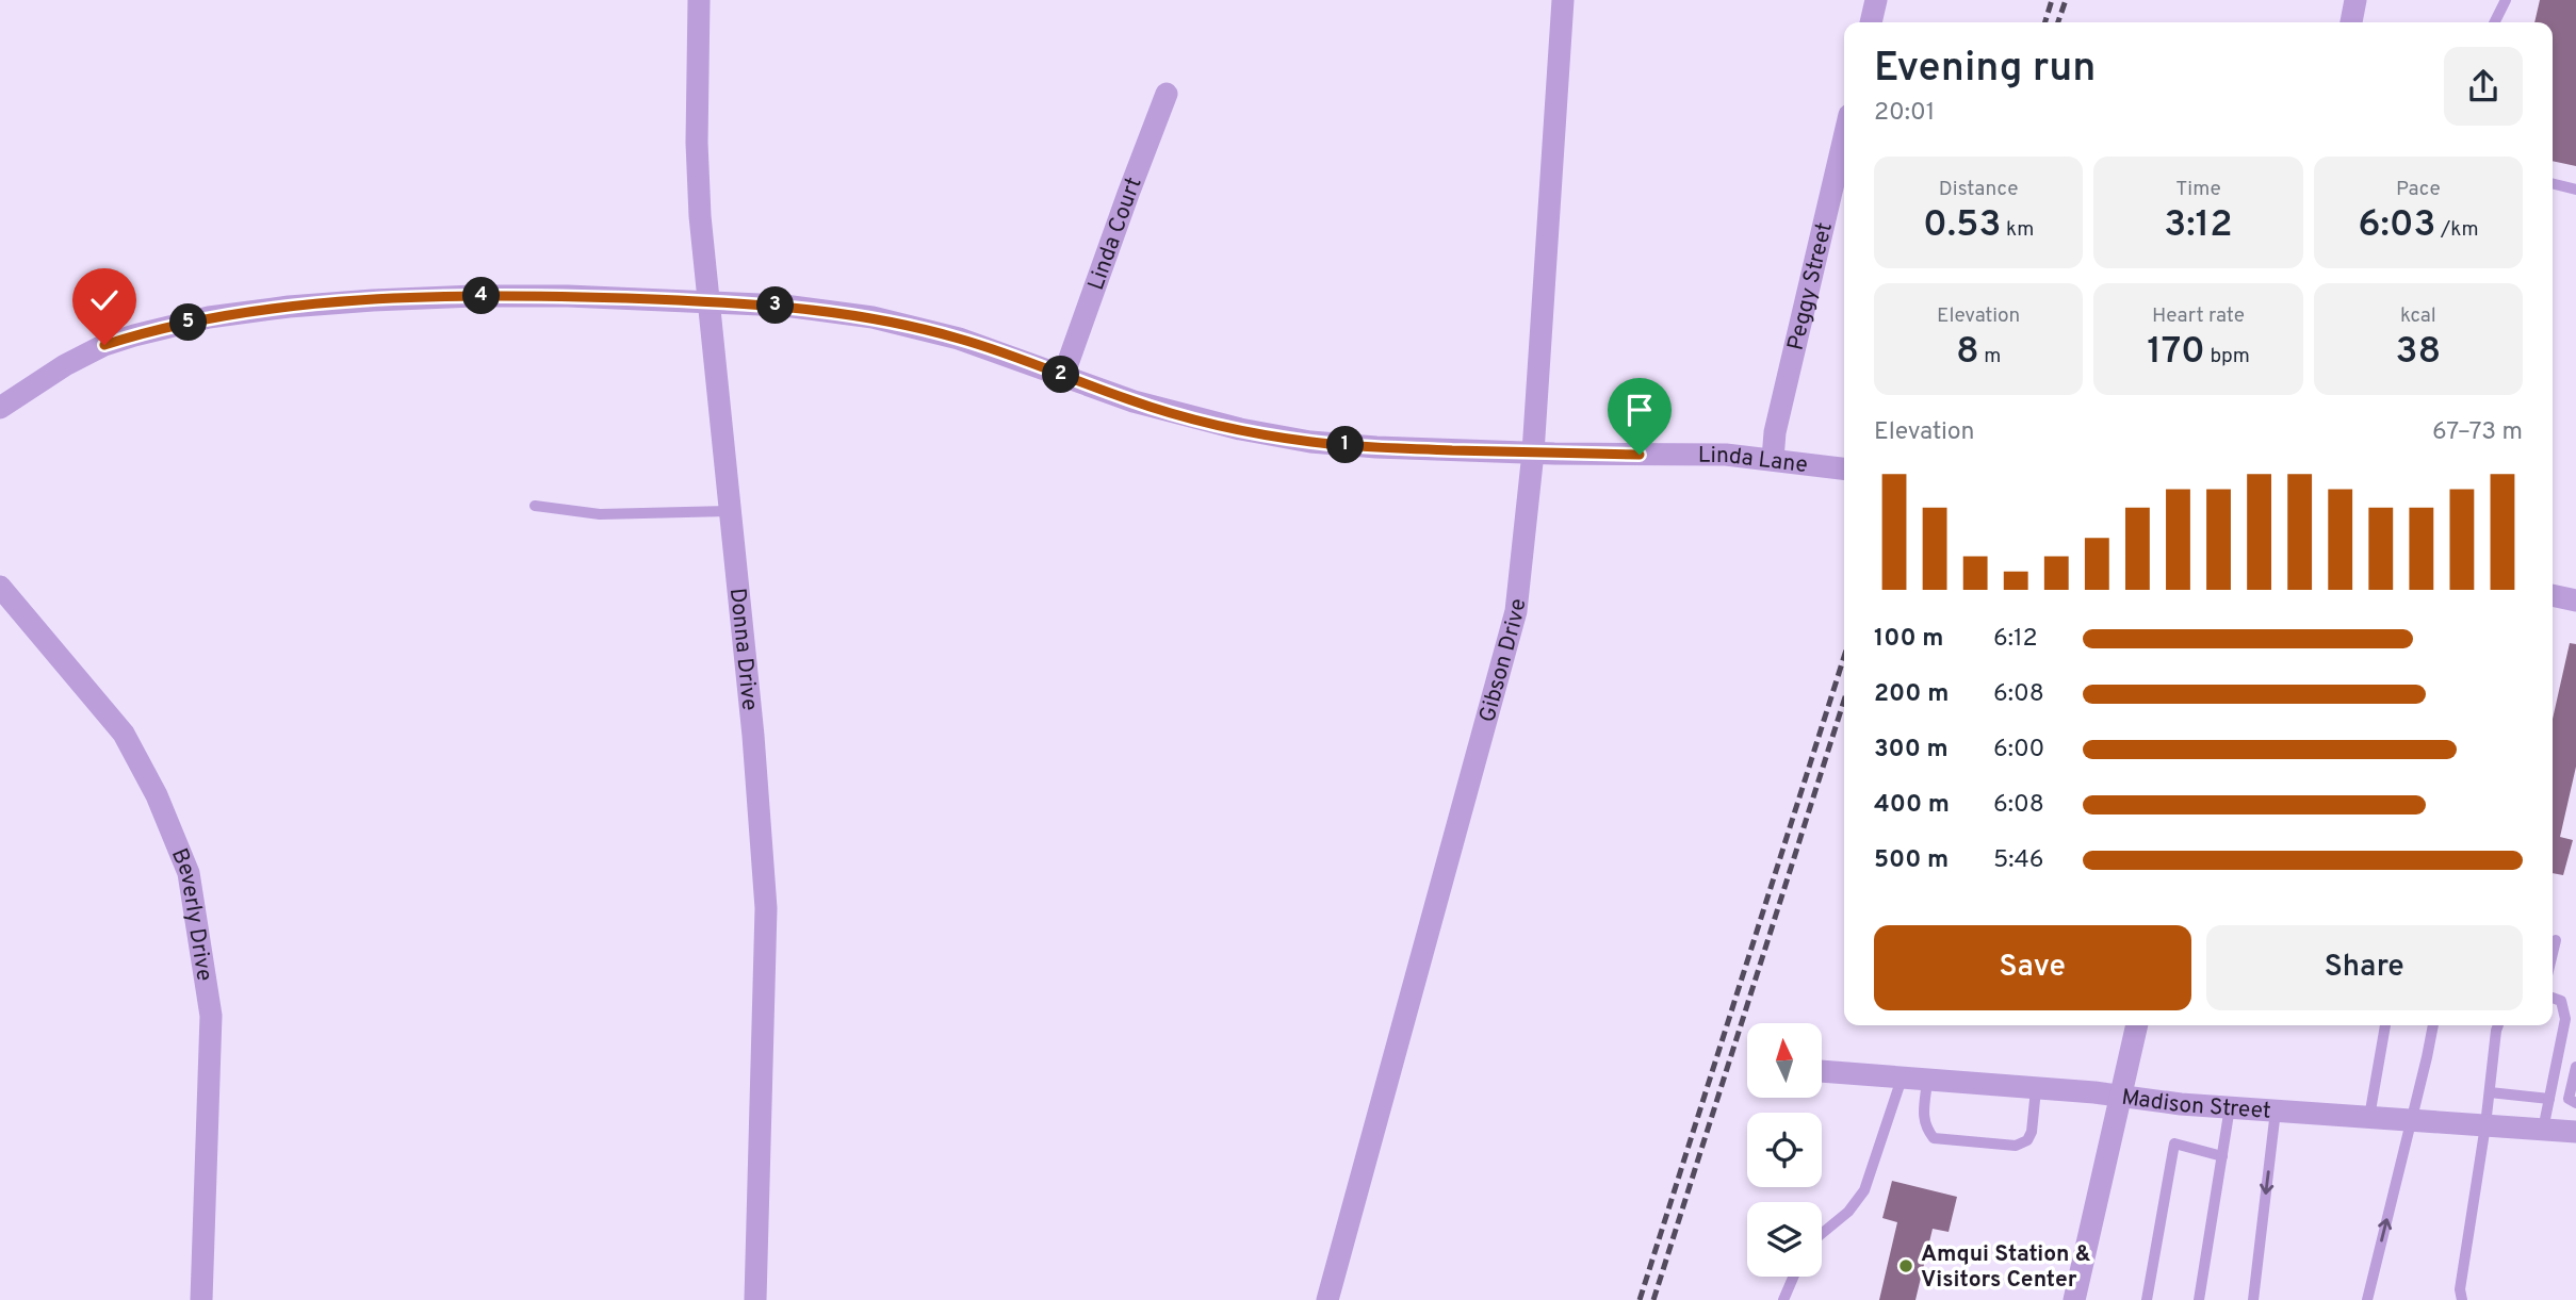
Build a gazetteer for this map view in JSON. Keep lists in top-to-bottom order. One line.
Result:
{"streets":{"street":["Linda Court","Peggy Street","Linda Lane","Donna Drive","Gibson Drive","Beverly Drive","Madison Street"]},"crossings":[["Linda Court","Linda Lane"],["Peggy Street","Linda Lane"],["Linda Lane","Donna Drive"],["Linda Lane","Gibson Drive"]],"places":["Amqui Station & Visitors Center"],"north":"top","page":{"heading":["Evening run","20:01"],"stats":[["Distance","0.53 km"],["Time","3:12"],["Pace","6:03 /km"],["Elevation","8 m"],["Heart rate","170 bpm"],["kcal","38"]],"pins":["4","3","5","2","1"],"chart":["Elevation","67–73 m"],"list":[{"name":"100 m","note":"6:12"},{"name":"200 m","note":"6:08"},{"name":"300 m","note":"6:00"},{"name":"400 m","note":"6:08"},{"name":"500 m","note":"5:46"}],"buttons":["Save","Share"]}}
